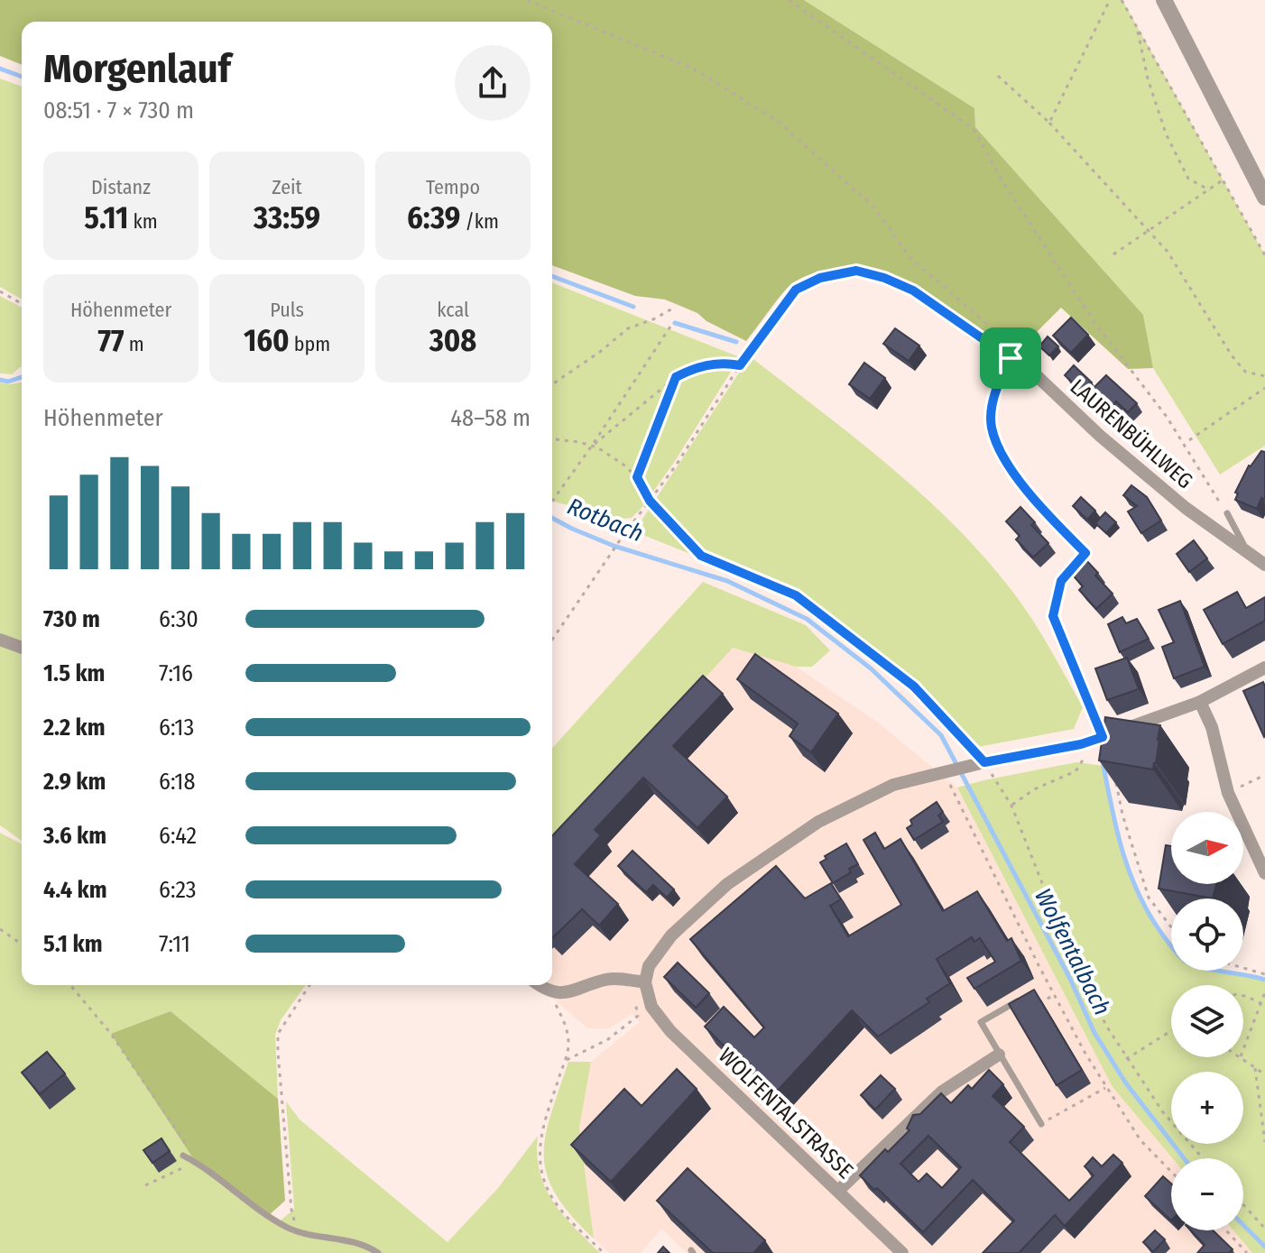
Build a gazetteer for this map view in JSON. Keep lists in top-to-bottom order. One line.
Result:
{"streets":{"street":["LAURENBÜHLWEG","WOLFENTALSTRASSE"]},"water":["Rotbach","Wolfentalbach"],"north":"right","page":{"heading":["Morgenlauf","08:51 · 7 × 730 m"],"stats":[["Distanz","5.11 km"],["Zeit","33:59"],["Tempo","6:39 /km"],["Höhenmeter","77 m"],["Puls","160 bpm"],["kcal","308"]],"chart":["Höhenmeter","48–58 m"],"list":[{"name":"730 m","note":"6:30"},{"name":"1.5 km","note":"7:16"},{"name":"2.2 km","note":"6:13"},{"name":"2.9 km","note":"6:18"},{"name":"3.6 km","note":"6:42"},{"name":"4.4 km","note":"6:23"},{"name":"5.1 km","note":"7:11"}],"map_buttons":["+","−"]}}
